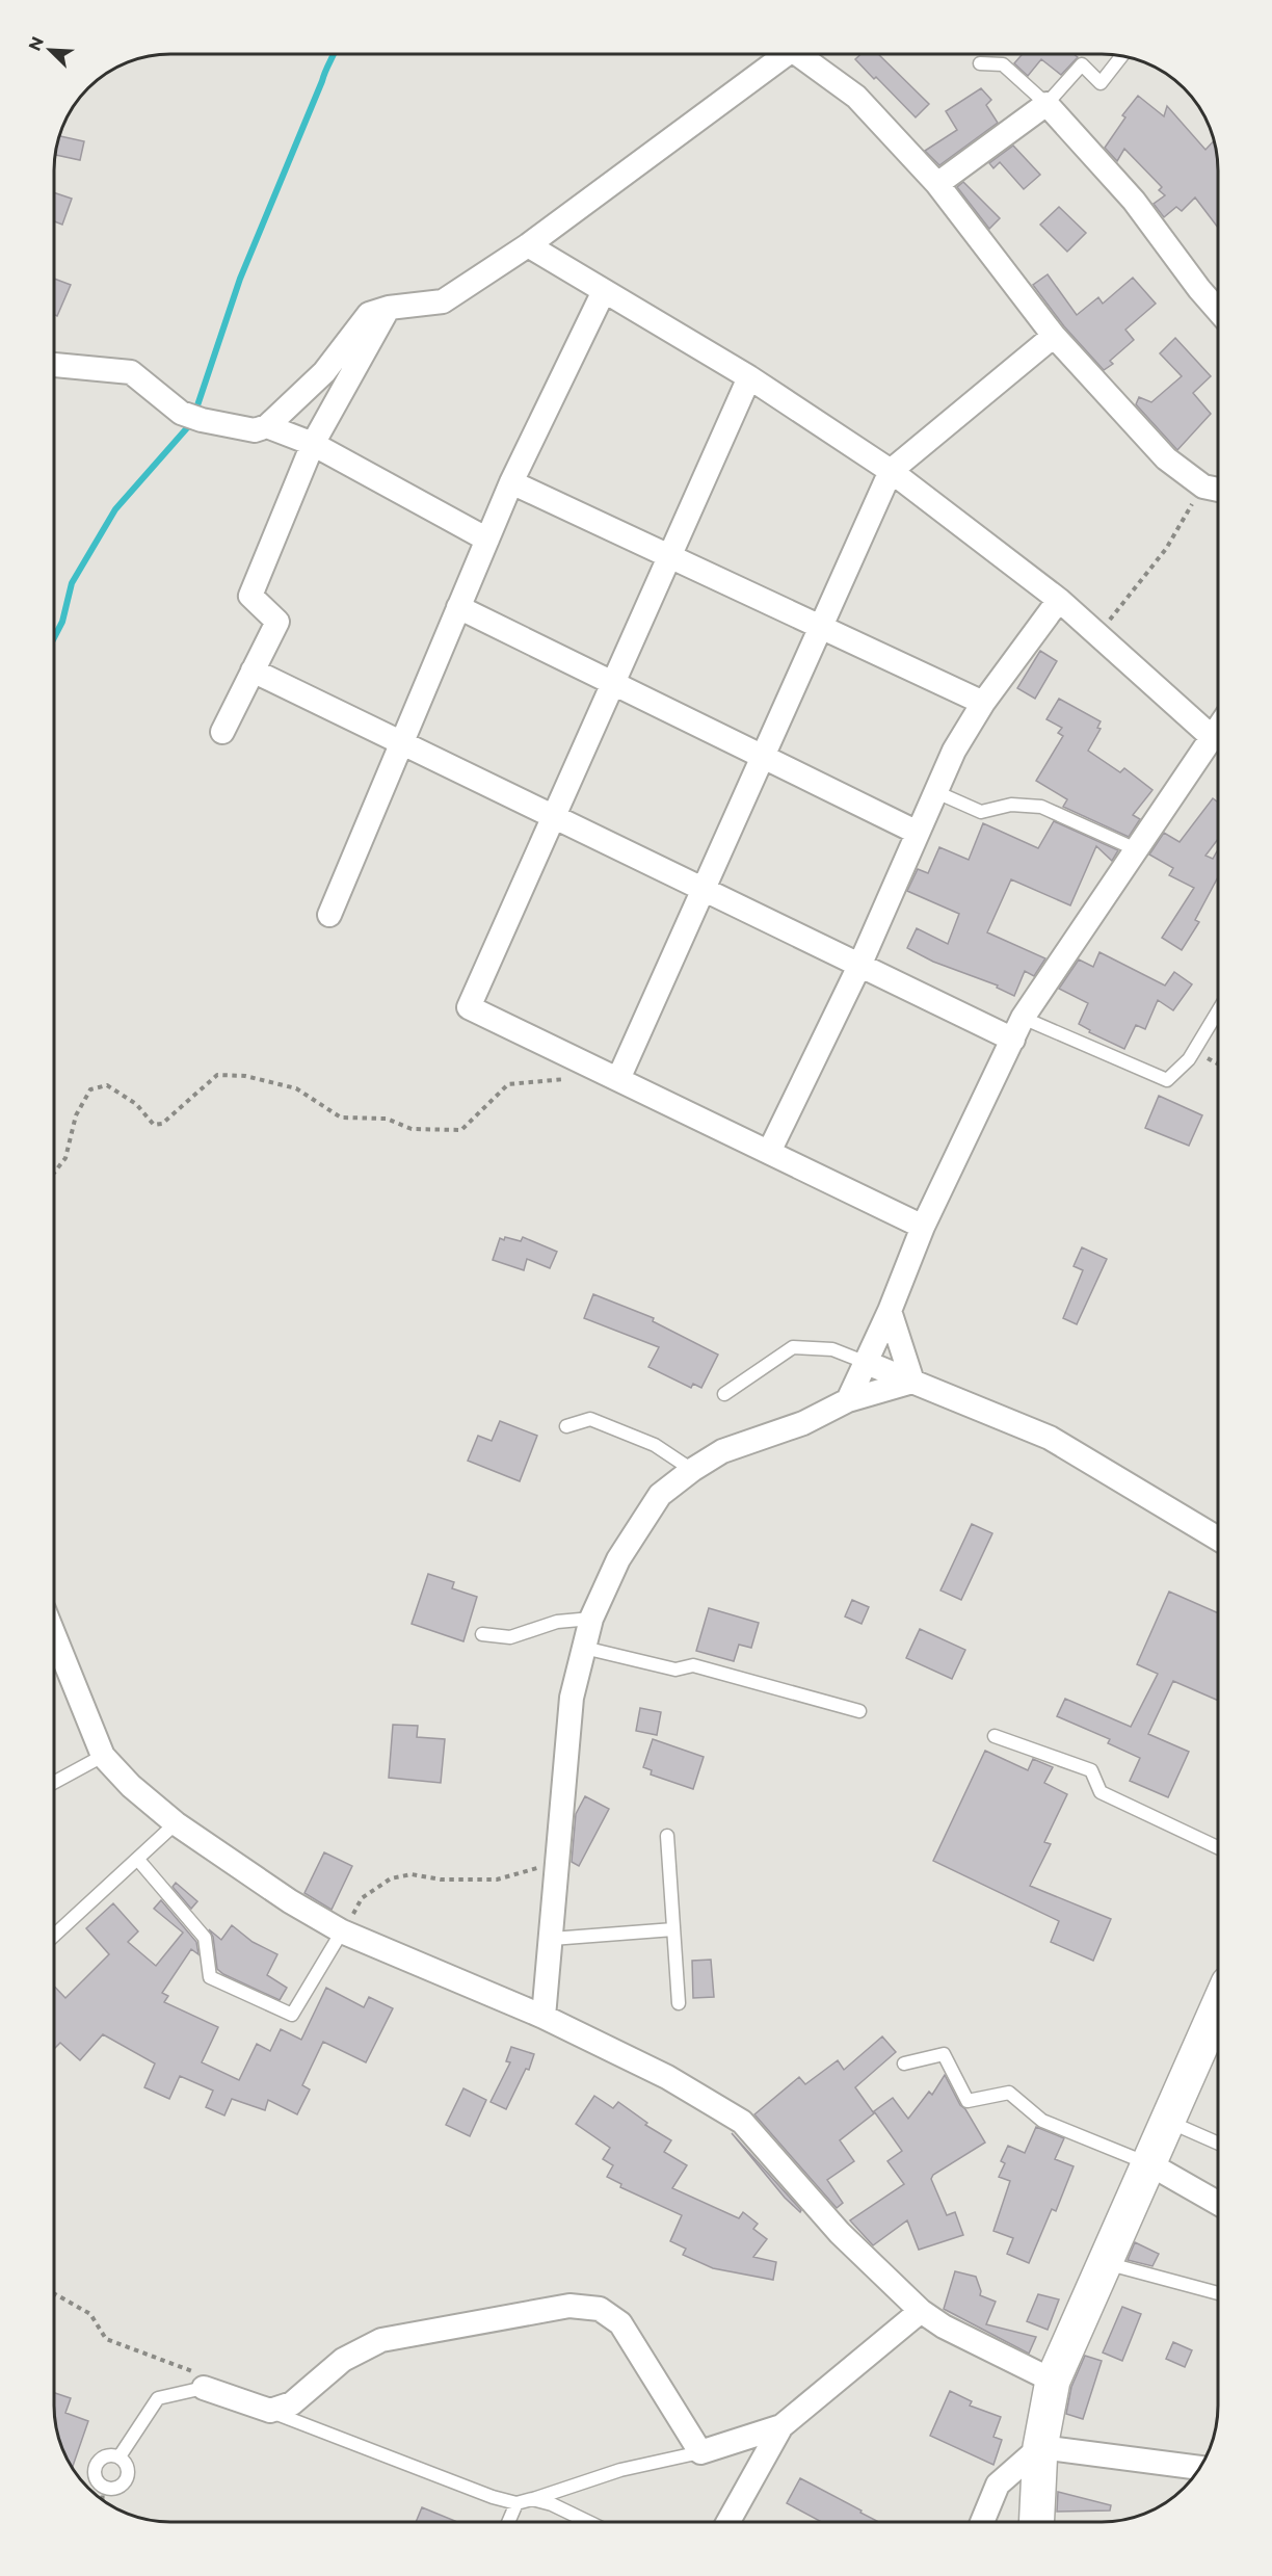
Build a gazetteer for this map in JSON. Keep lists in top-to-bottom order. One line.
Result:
{"north":"top left"}
